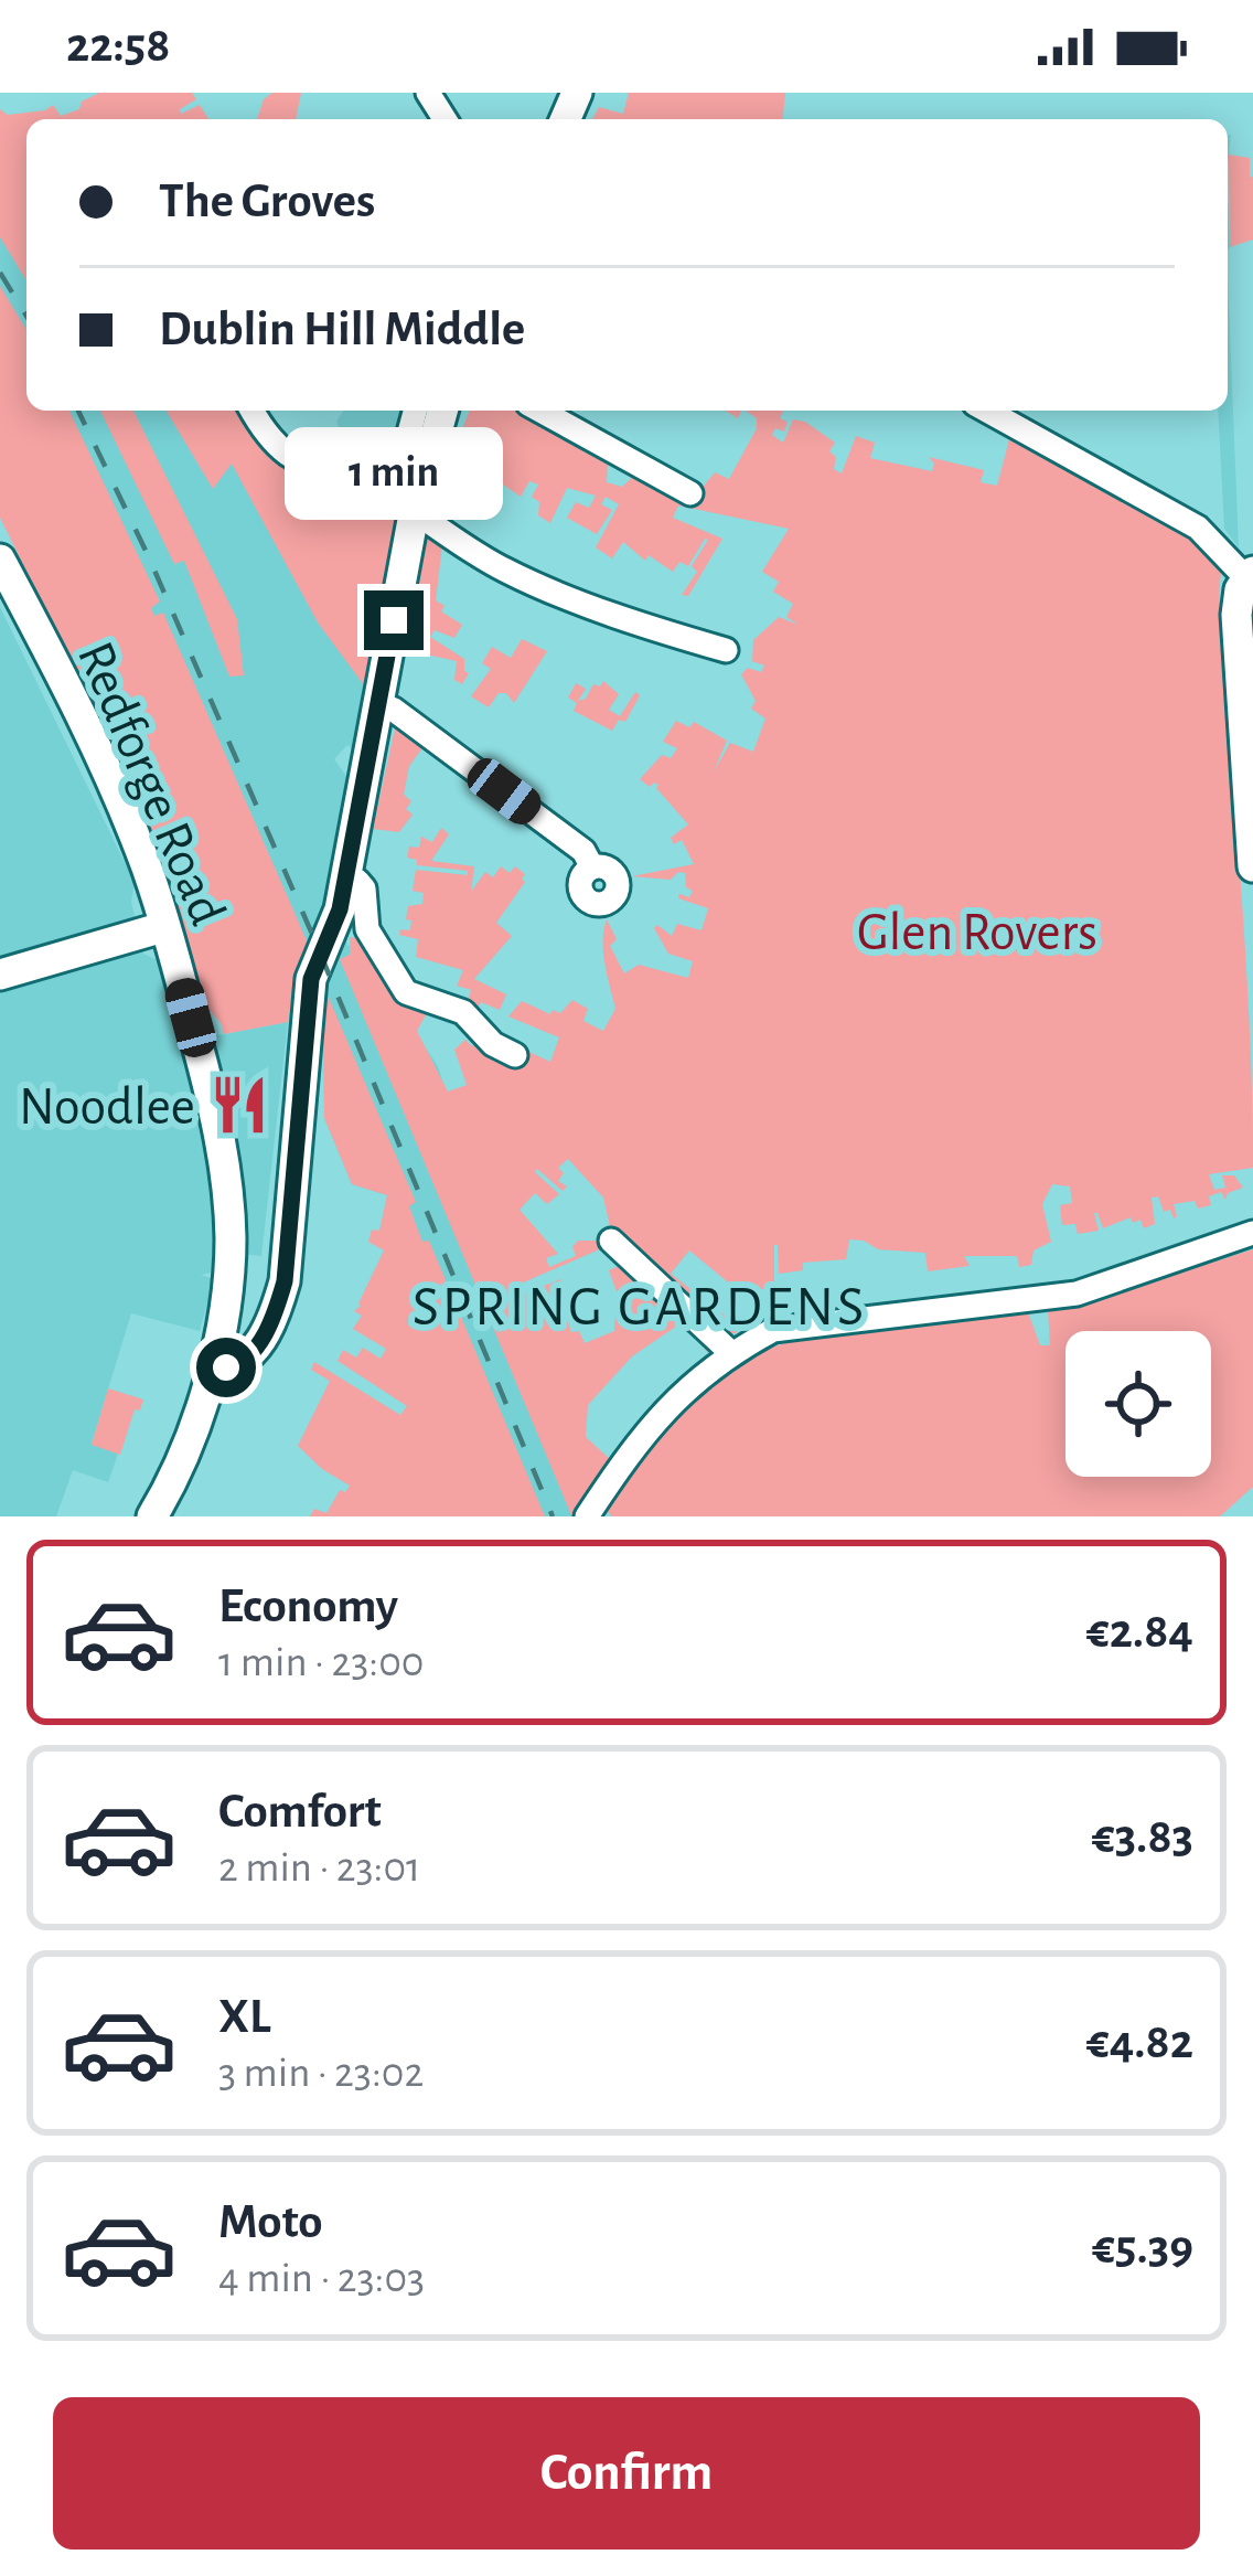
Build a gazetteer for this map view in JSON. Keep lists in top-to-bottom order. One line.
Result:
{"streets":{"street":["Redforge Road"]},"districts":["SPRING GARDENS"],"parks":["Glen Rovers"],"places":{"restaurant":["Noodlee"]},"page":{"status":"22:58","banner":["The Groves","Dublin Hill Middle"],"bubble":"1 min","list":[{"name":"Economy","note":"1 min · 23:00","value":"€2.84"},{"name":"Comfort","note":"2 min · 23:01","value":"€3.83"},{"name":"XL","note":"3 min · 23:02","value":"€4.82"},{"name":"Moto","note":"4 min · 23:03","value":"€5.39"}],"buttons":"Confirm"}}
